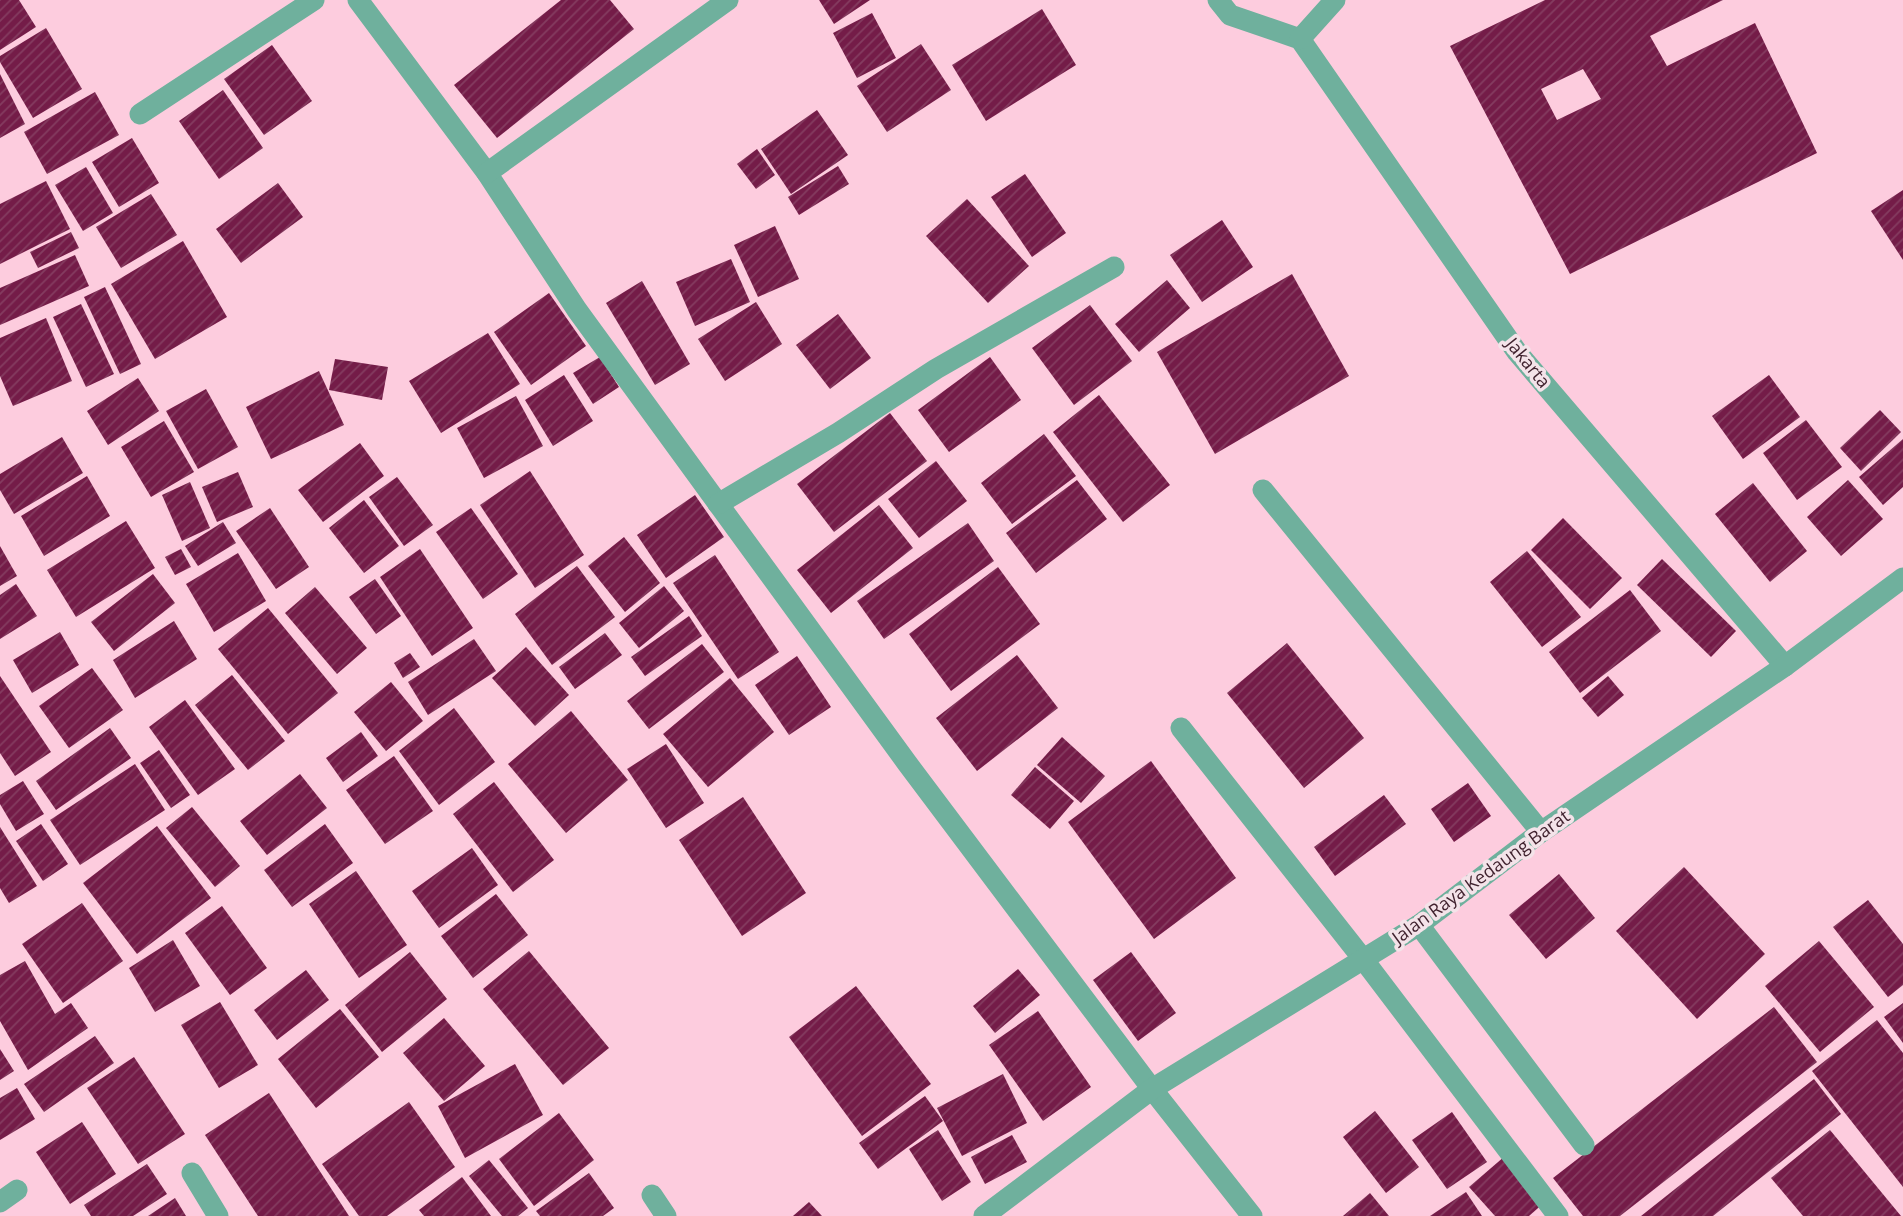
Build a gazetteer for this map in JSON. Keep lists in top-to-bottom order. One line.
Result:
{"streets":{"street":["Jakarta","Jalan Raya Kedaung Barat"]},"crossings":[["Jakarta","Jalan Raya Kedaung Barat"]]}
